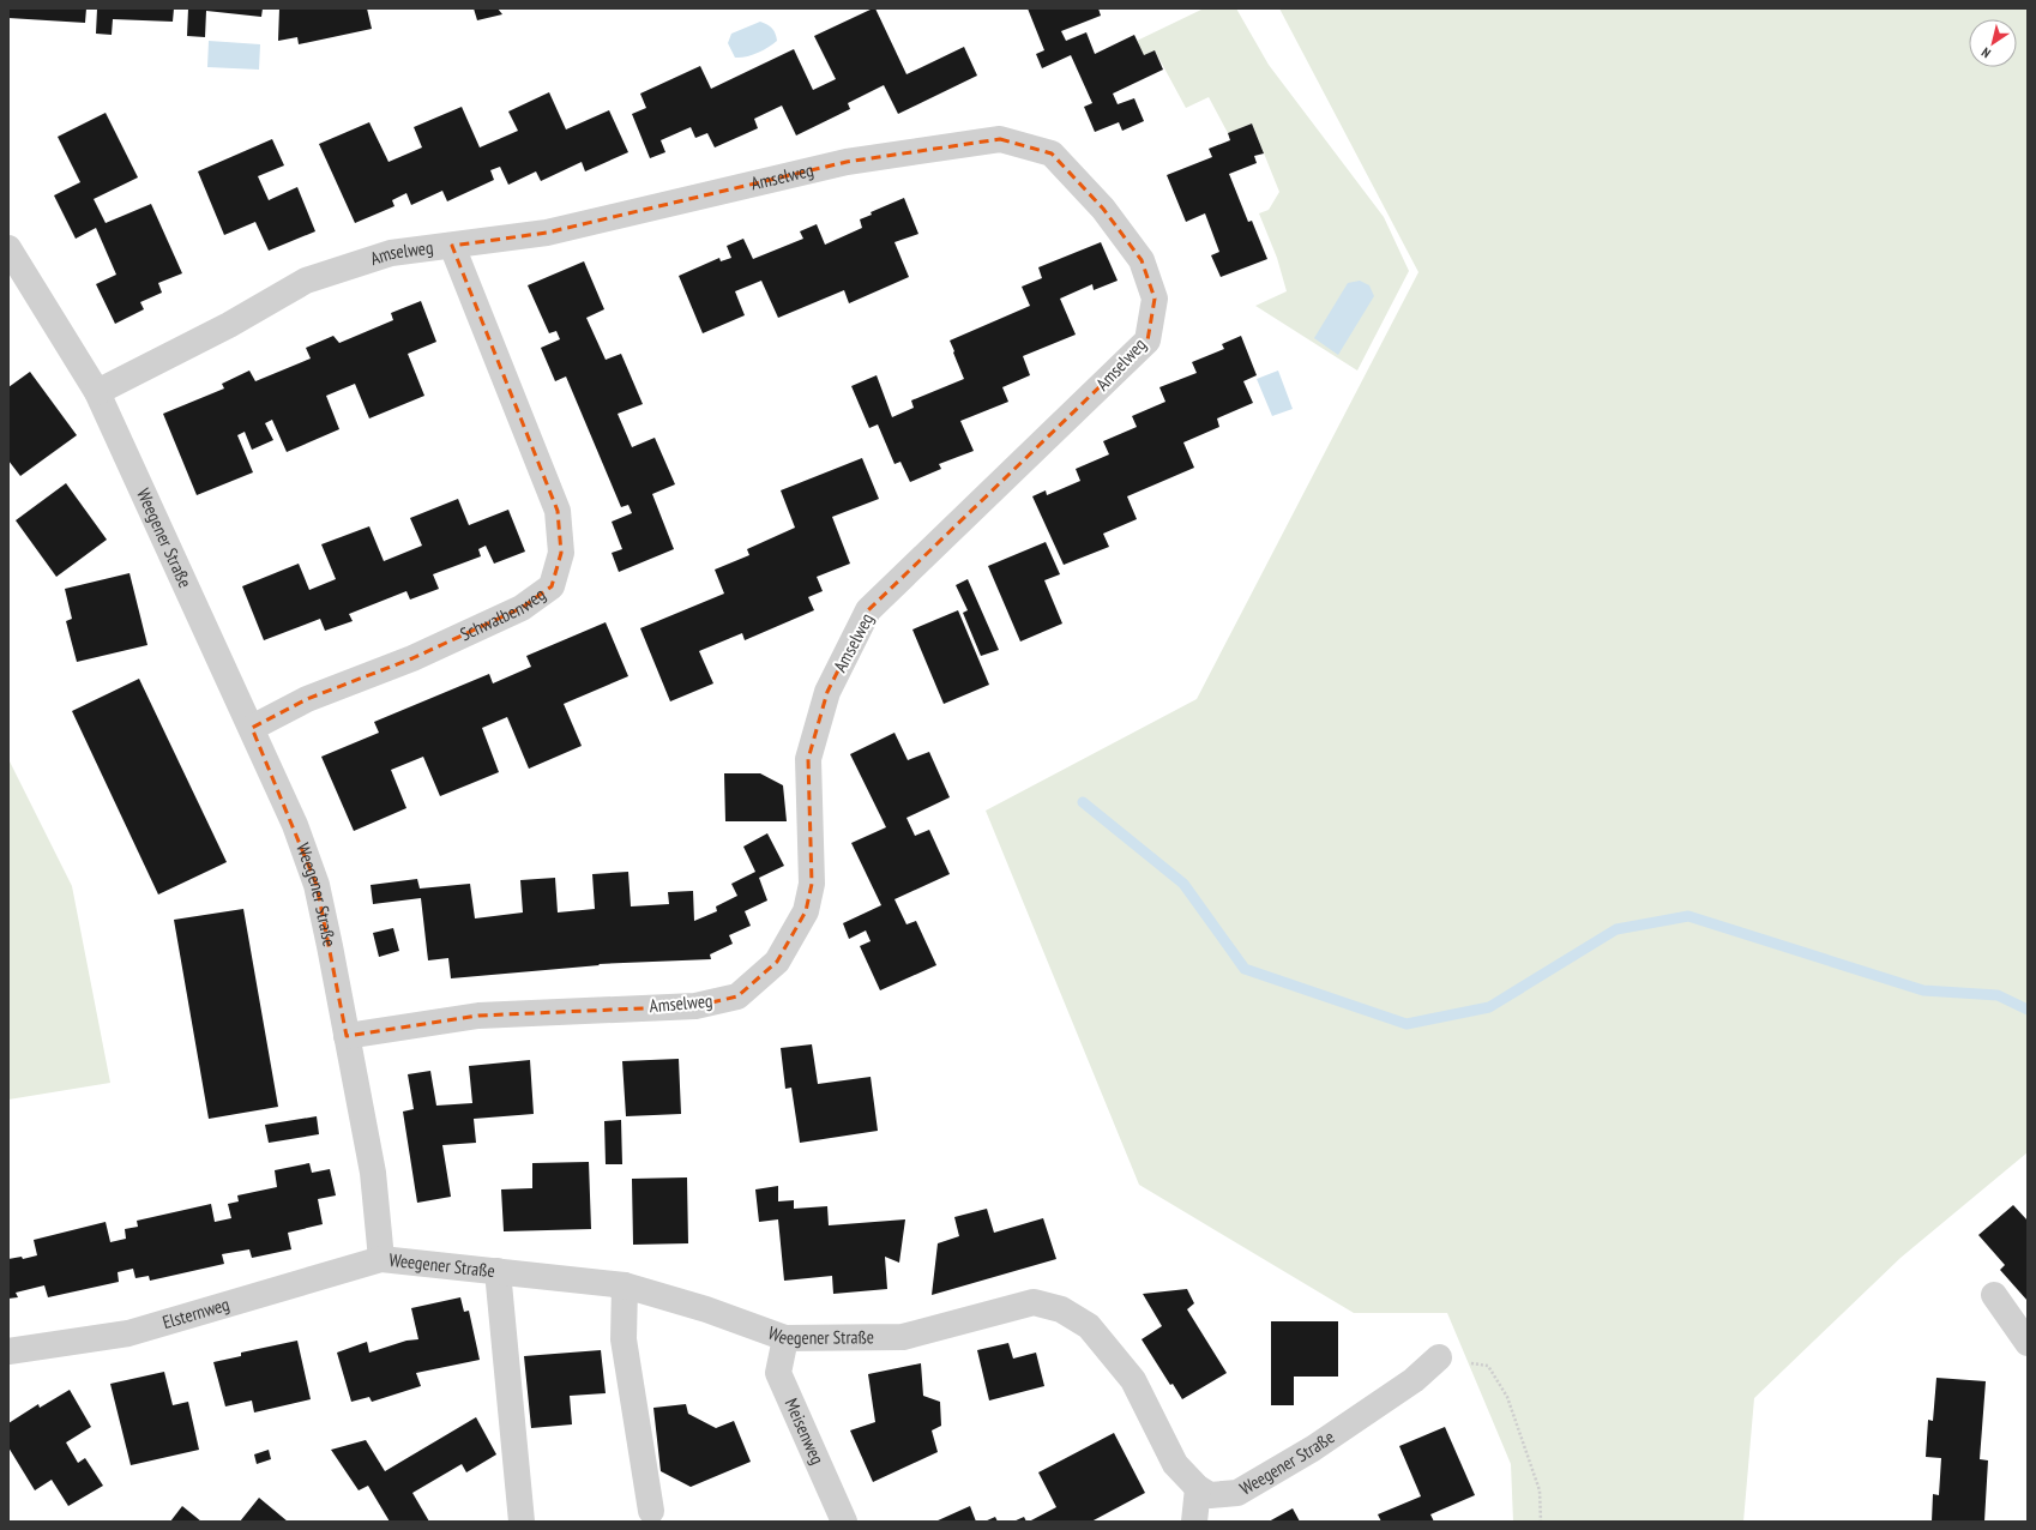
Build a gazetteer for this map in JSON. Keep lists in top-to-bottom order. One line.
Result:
{"streets":{"street":["Amselweg","Weegener Straße","Schwalbenweg","Elsternweg","Meisenweg"]},"crossings":[["Amselweg","Weegener Straße"],["Amselweg","Schwalbenweg"],["Weegener Straße","Schwalbenweg"],["Weegener Straße","Elsternweg"],["Weegener Straße","Meisenweg"]],"north":"bottom left"}
